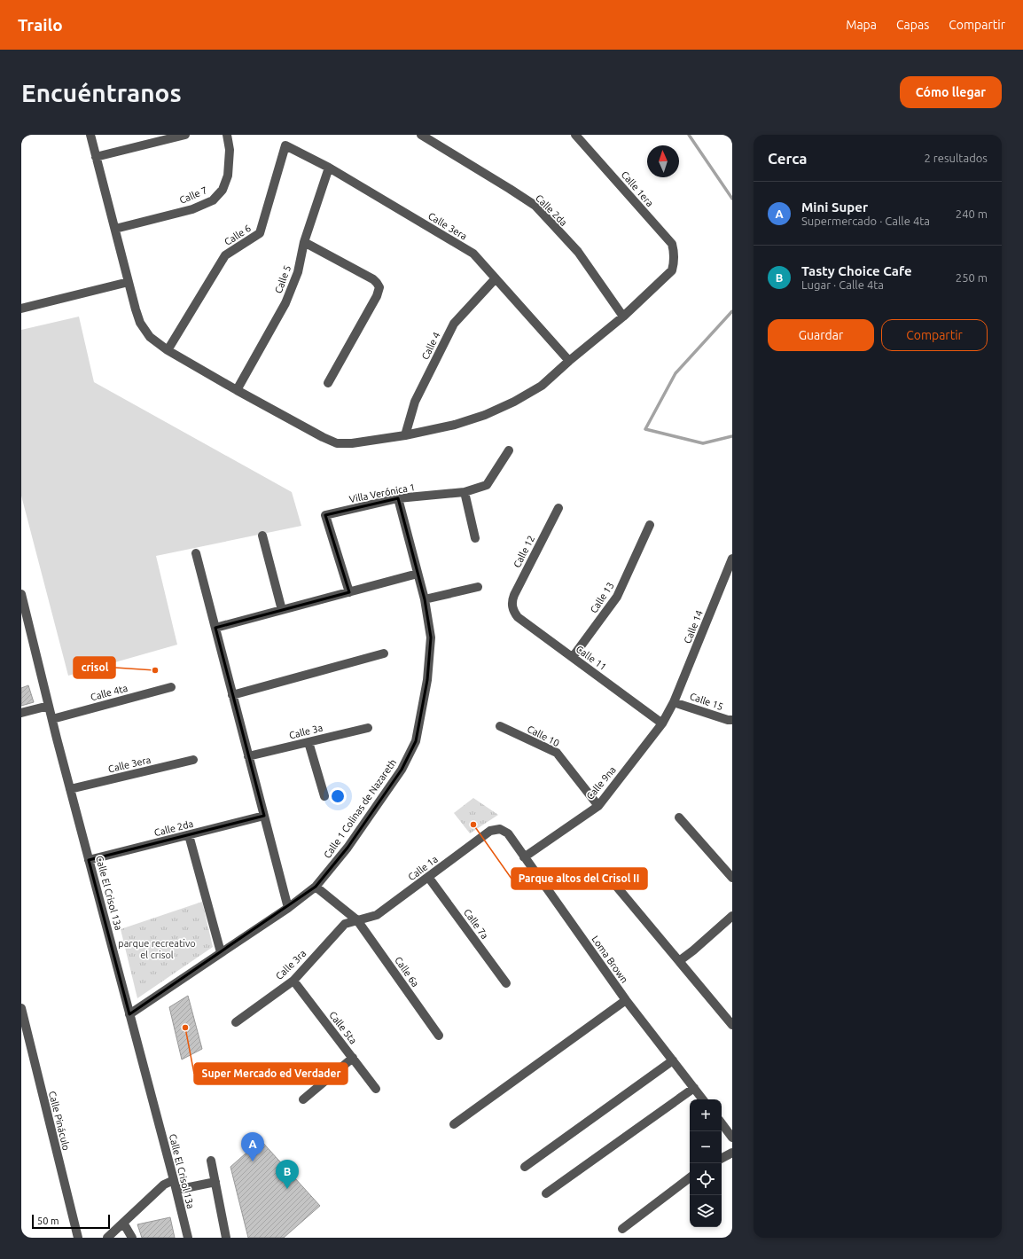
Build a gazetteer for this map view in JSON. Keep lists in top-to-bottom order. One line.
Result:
{"streets":{"street":["Calle 1era","Calle 7","Calle 2da","Calle 3era","Calle 6","Calle 5","Calle 4","Villa Verónica 1","Calle 12","Calle 13","Calle 14","Calle 11","Calle 4ta","Calle 15","Calle 3a","Calle 10","Calle 9na","Calle 1 Colinas de Nazareth","Calle 1a","Calle El Crisol 13a","Calle 7a","Loma Brown","Calle 3ra","Calle 6a","Calle 5ta","Calle Pináculo"]},"crossings":[["Calle 1era","Calle 2da"],["Calle 2da","Calle El Crisol 13a"],["Calle 3era","Calle 6"],["Calle 3era","Calle 5"],["Calle 3era","Calle 4"],["Calle 3era","Calle El Crisol 13a"],["Villa Verónica 1","Calle 1 Colinas de Nazareth"],["Calle 12","Calle 11"],["Calle 13","Calle 11"],["Calle 14","Calle 15"],["Calle 14","Calle 9na"],["Calle 11","Calle 9na"],["Calle 4ta","Calle El Crisol 13a"],["Calle 15","Calle 9na"],["Calle 10","Calle 9na"],["Calle 9na","Loma Brown"],["Calle 1 Colinas de Nazareth","Calle El Crisol 13a"],["Calle 1 Colinas de Nazareth","Calle 6a"],["Calle 1a","Calle 7a"],["Calle 1a","Loma Brown"],["Calle 1a","Calle 3ra"],["Calle 1a","Calle 6a"],["Calle 3ra","Calle 6a"],["Calle 3ra","Calle 5ta"]],"parks":["parque recreativo el crisol"],"places":["crisol","Parque altos del Crisol II","Super Mercado ed Verdader"],"scale_bar":"50 m","north":"top","page":{"header":"Trailo","nav":["Mapa","Capas","Compartir"],"buttons":["Cómo llegar",["Guardar","Compartir"]],"title":"Encuéntranos","heading":["Cerca","2 resultados"],"list":[{"mark":"A","name":"Mini Super","note":"Supermercado · Calle 4ta","value":"240 m"},{"mark":"B","name":"Tasty Choice Cafe","note":"Lugar · Calle 4ta","value":"250 m"}],"map_buttons":["+","−"],"pins":["A","B"],"scale":"50 m"}}
